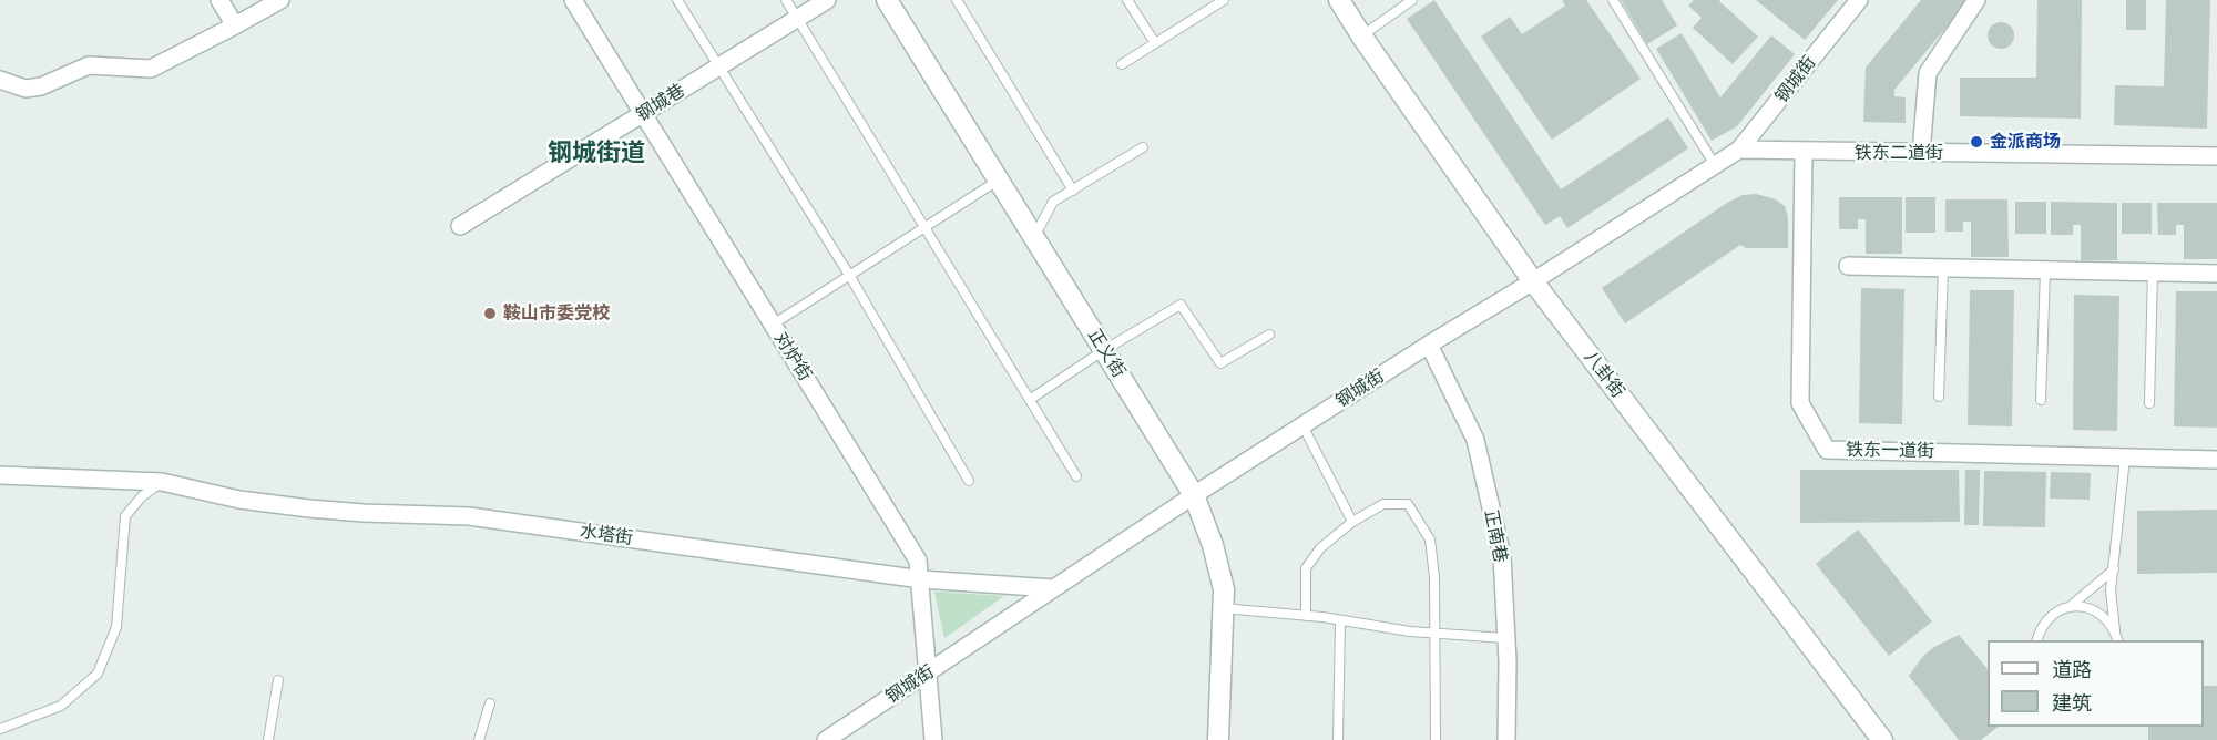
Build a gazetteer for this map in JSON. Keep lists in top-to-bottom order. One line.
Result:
{"streets":{"street":["钢城街","钢城巷","铁东二道街","正义街","对炉街","八卦街","铁东一道街","水塔街","正南巷"]},"crossings":[["钢城街","铁东二道街"],["钢城街","正义街"],["钢城街","对炉街"],["钢城街","八卦街"],["钢城街","水塔街"],["钢城街","正南巷"],["钢城巷","对炉街"],["铁东二道街","铁东一道街"],["对炉街","水塔街"]],"districts":["钢城街道"],"places":["金派商场","鞍山市委党校"],"legend":["道路","建筑"]}
